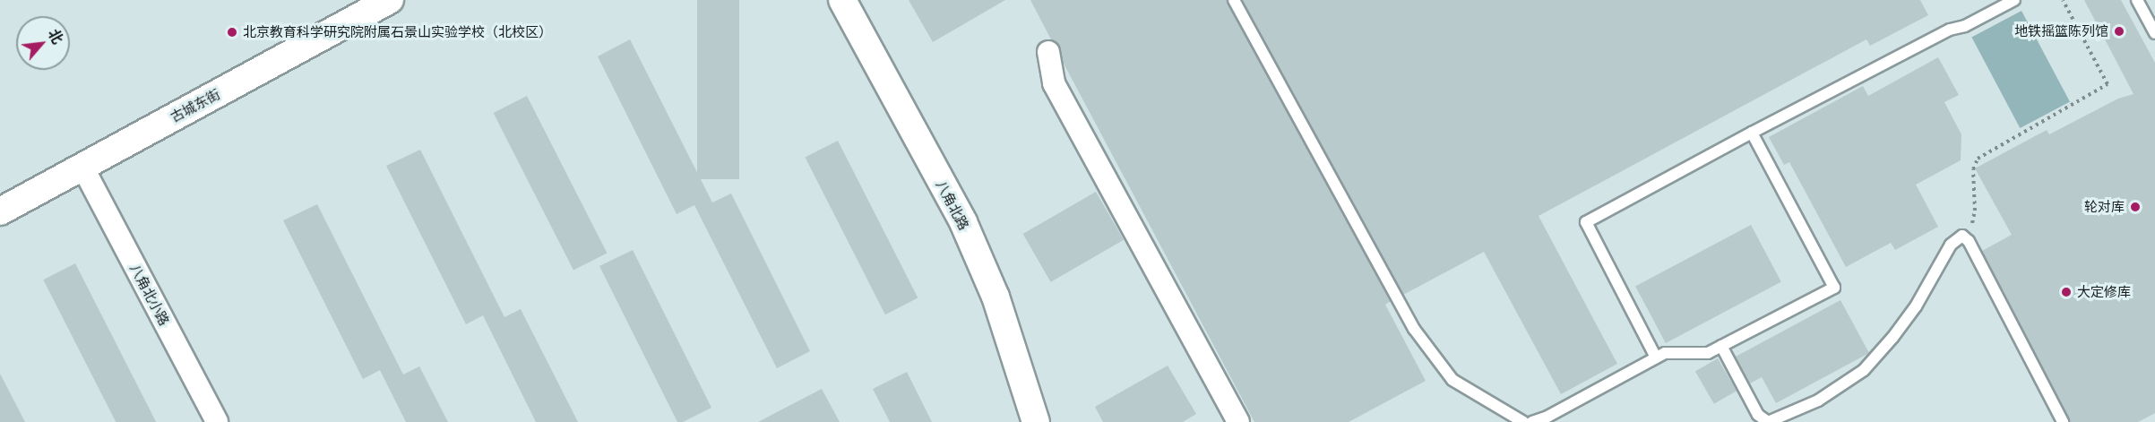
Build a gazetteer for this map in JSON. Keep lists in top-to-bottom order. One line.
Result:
{"streets":{"street":["古城东街","八角北路","八角北小路"]},"crossings":[["古城东街","八角北小路"]],"places":["地铁摇篮陈列馆","北京教育科学研究院附属石景山实验学校（北校区）","轮对库","大定修库"],"north":"top right"}
